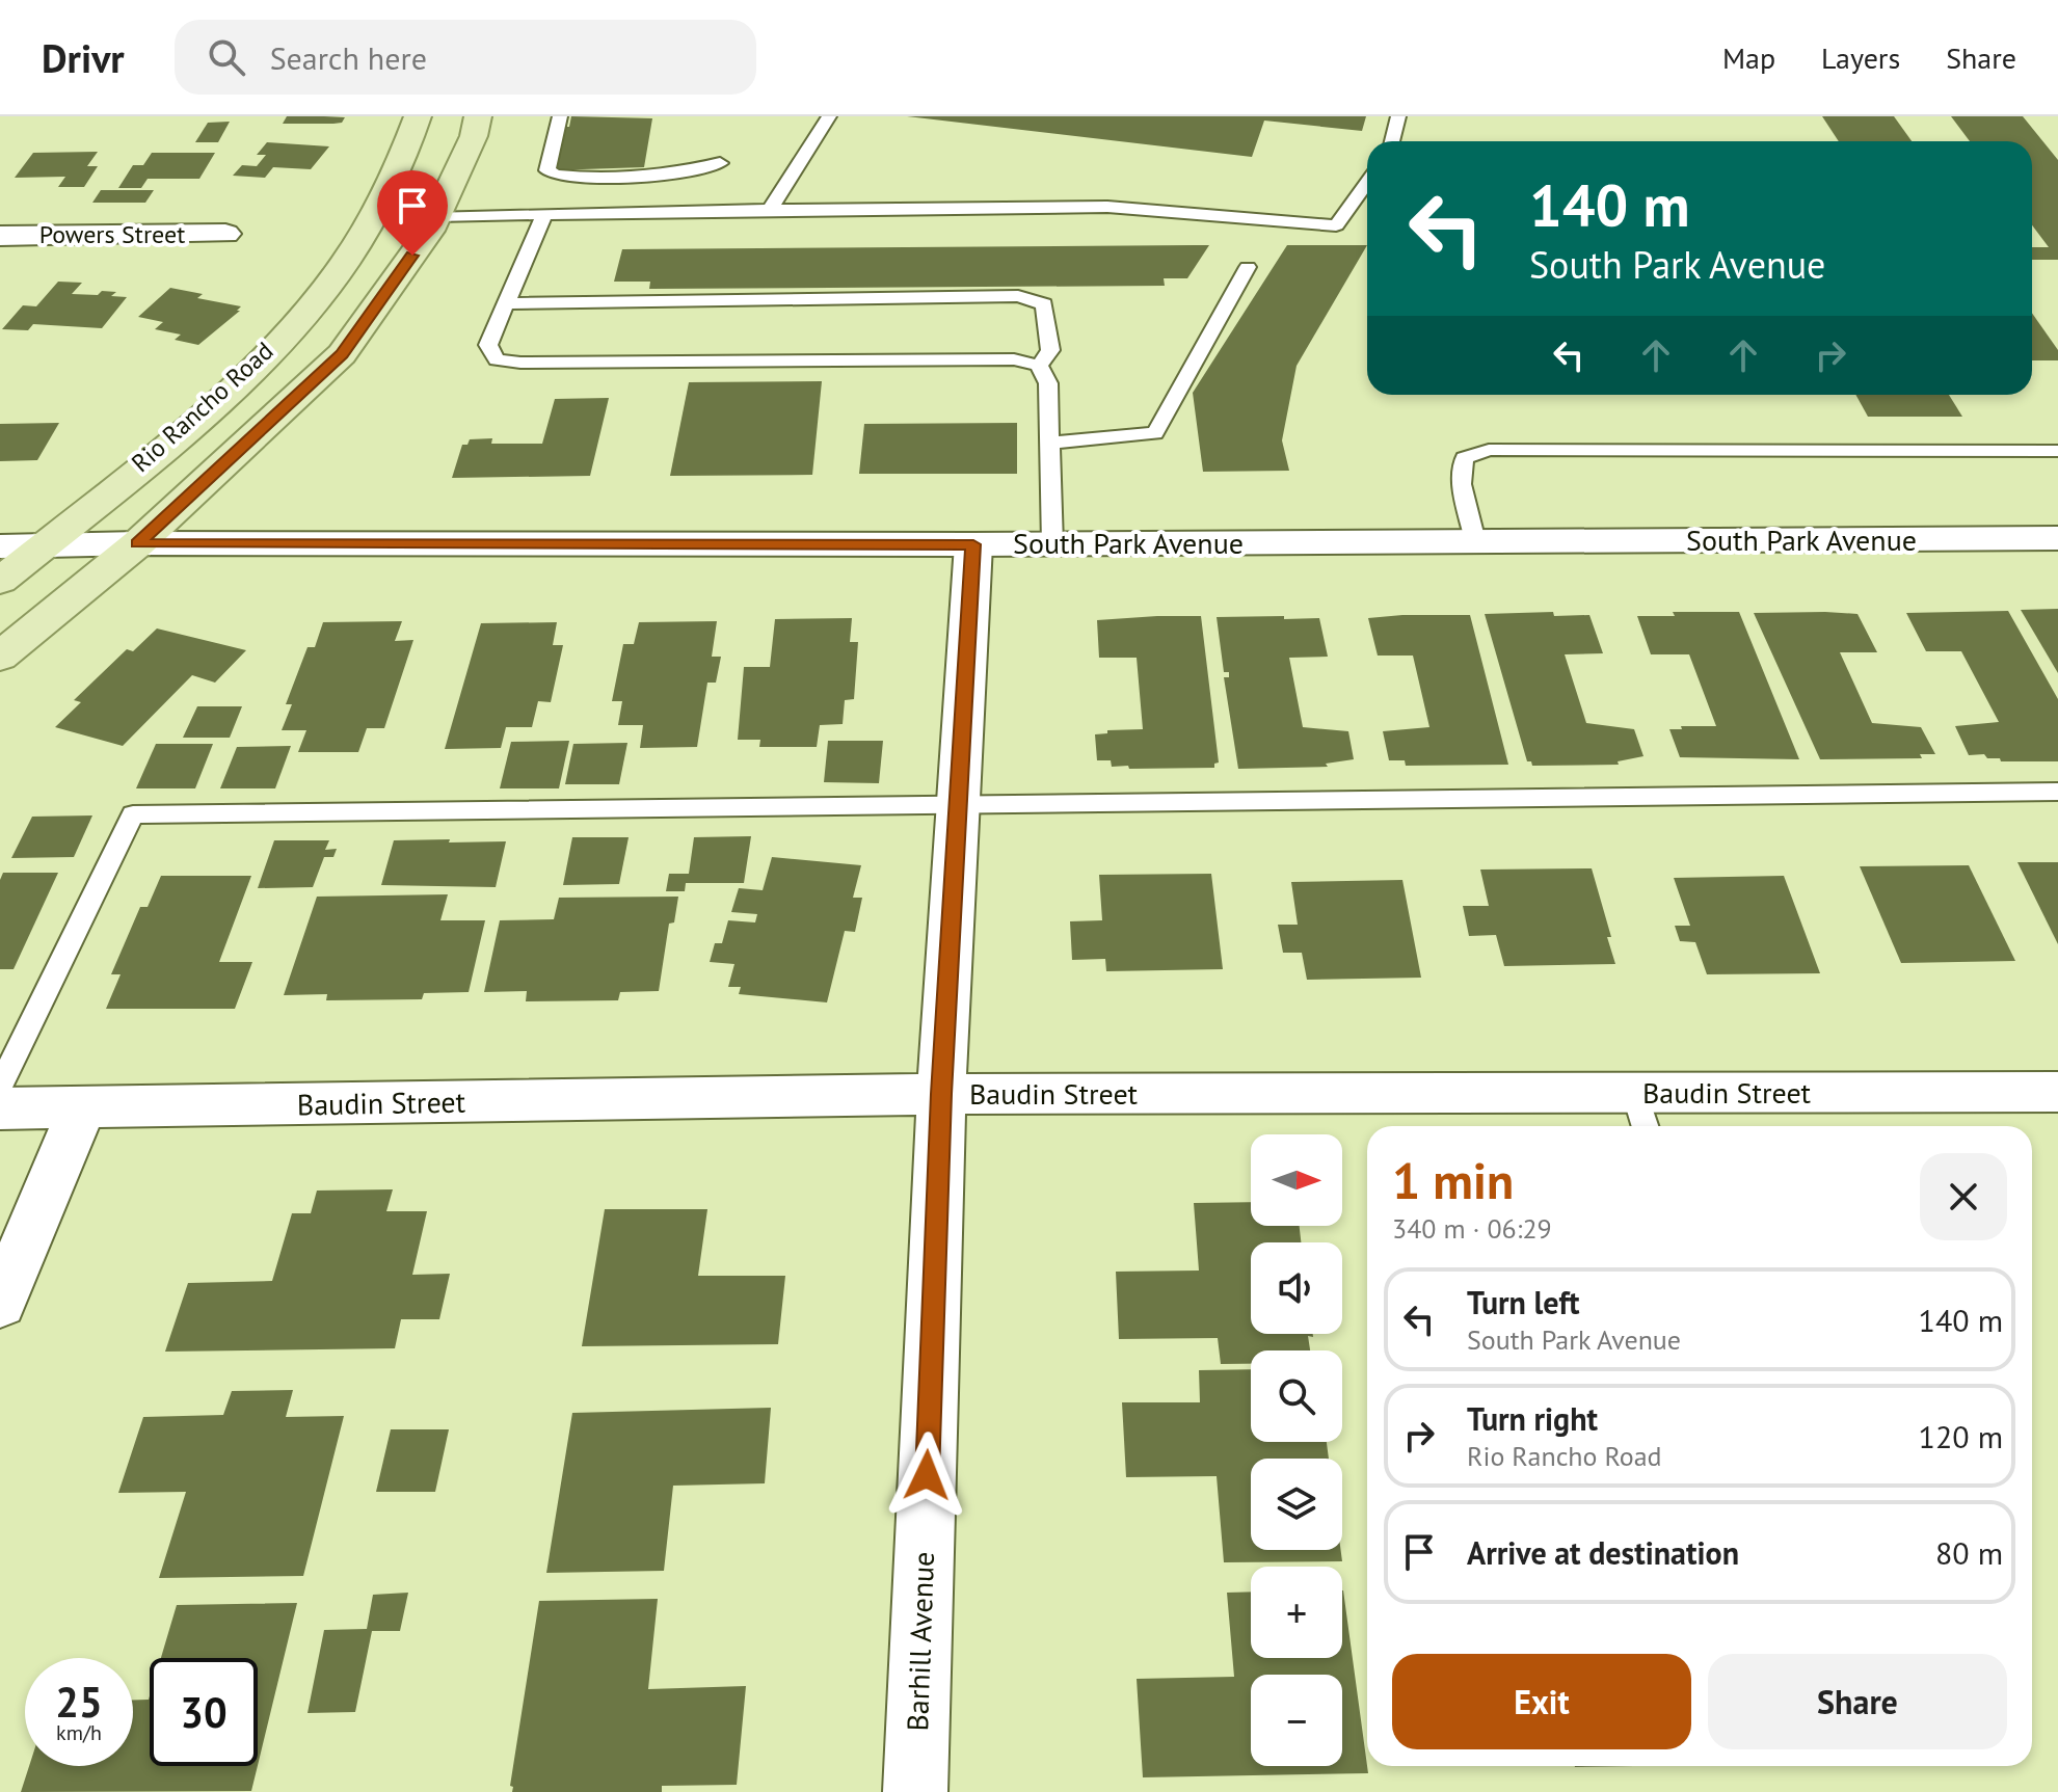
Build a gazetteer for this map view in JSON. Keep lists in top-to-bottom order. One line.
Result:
{"streets":{"main road":["Rio Rancho Road"],"street":["Powers Street","South Park Avenue","Baudin Street","Barhill Avenue"]},"crossings":[["Rio Rancho Road","South Park Avenue"],["South Park Avenue","Barhill Avenue"],["Baudin Street","Barhill Avenue"]],"north":"right","page":{"header":"Drivr","search":"Search here","nav":["Map","Layers","Share"],"turn":["140 m","South Park Avenue"],"heading":["1 min","340 m · 06:29"],"map_buttons":["+","−"],"list":[{"name":"Turn left","note":"South Park Avenue","value":"140 m"},{"name":"Turn right","note":"Rio Rancho Road","value":"120 m"},{"name":"Arrive at destination","value":"80 m"}],"buttons":["Exit","Share"],"speed":"25 km/h","limit":"30"}}
